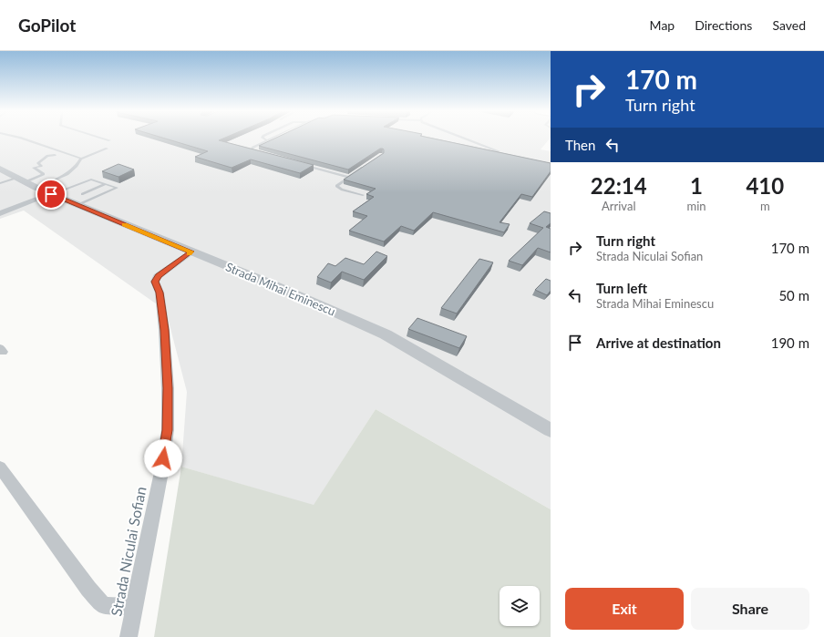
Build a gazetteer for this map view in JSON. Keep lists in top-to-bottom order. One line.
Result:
{"streets":{"street":["Strada Mihai Eminescu","Strada Niculai Sofian"]},"crossings":[["Strada Mihai Eminescu","Strada Niculai Sofian"]],"page":{"header":"GoPilot","nav":["Map","Directions","Saved"],"turn":["170 m","Turn right"],"then":"Then","eta":["22:14","Arrival","1","min","410","m"],"list":[{"name":"Turn right","note":"Strada Niculai Sofian","value":"170 m"},{"name":"Turn left","note":"Strada Mihai Eminescu","value":"50 m"},{"name":"Arrive at destination","value":"190 m"}],"buttons":["Exit","Share"]}}
